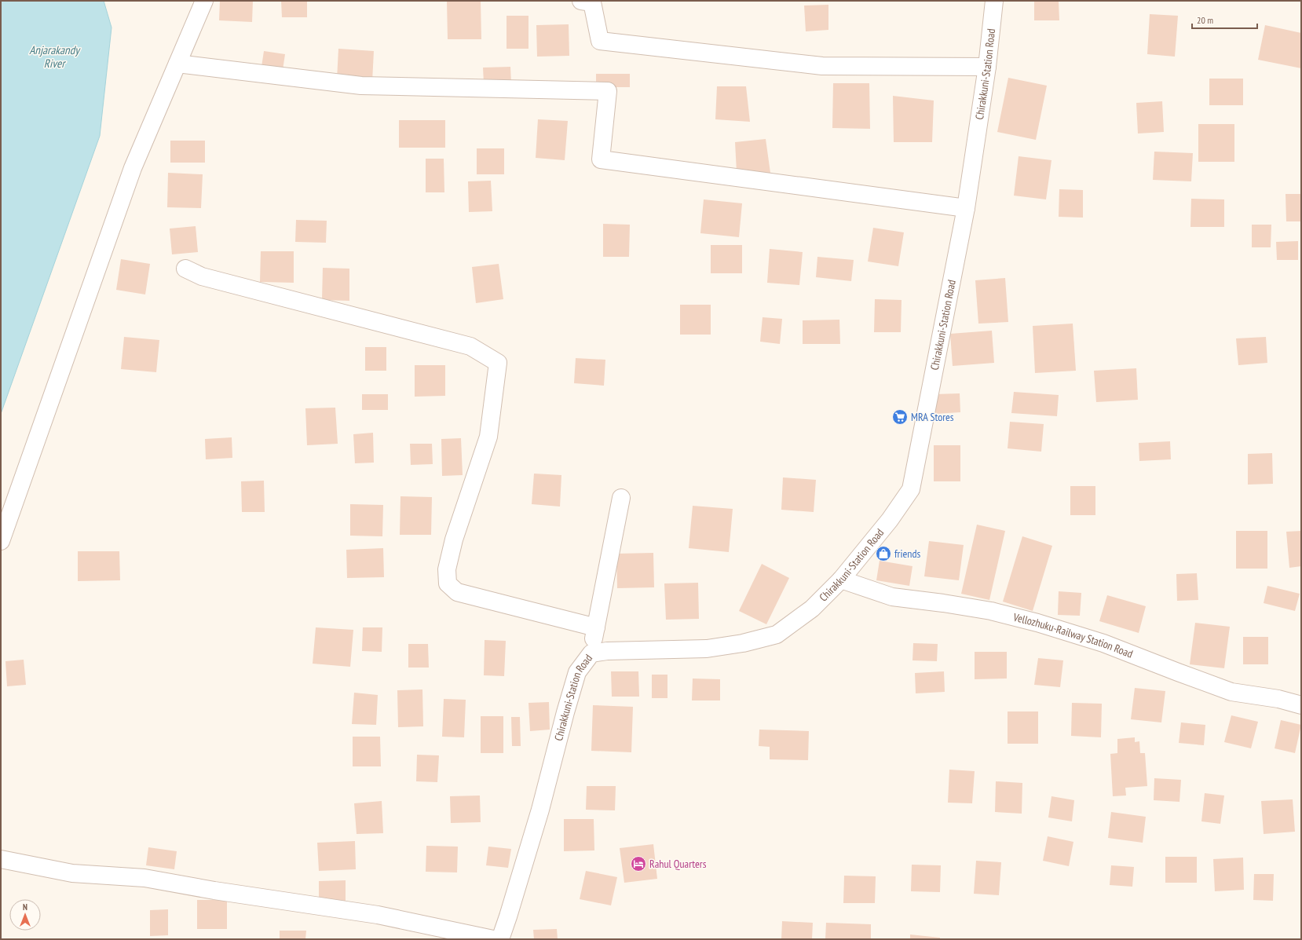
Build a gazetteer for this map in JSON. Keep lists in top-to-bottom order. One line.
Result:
{"streets":{"street":["Chirakkuni-Station Road","Vellozhuku-Railway Station Road"]},"crossings":[["Chirakkuni-Station Road","Vellozhuku-Railway Station Road"]],"water":["Anjarakandy River"],"places":{"supermarket":["MRA Stores"],"shop":["friends"],"hotel":["Rahul Quarters"]},"scale_bar":"20 m","north":"top"}
